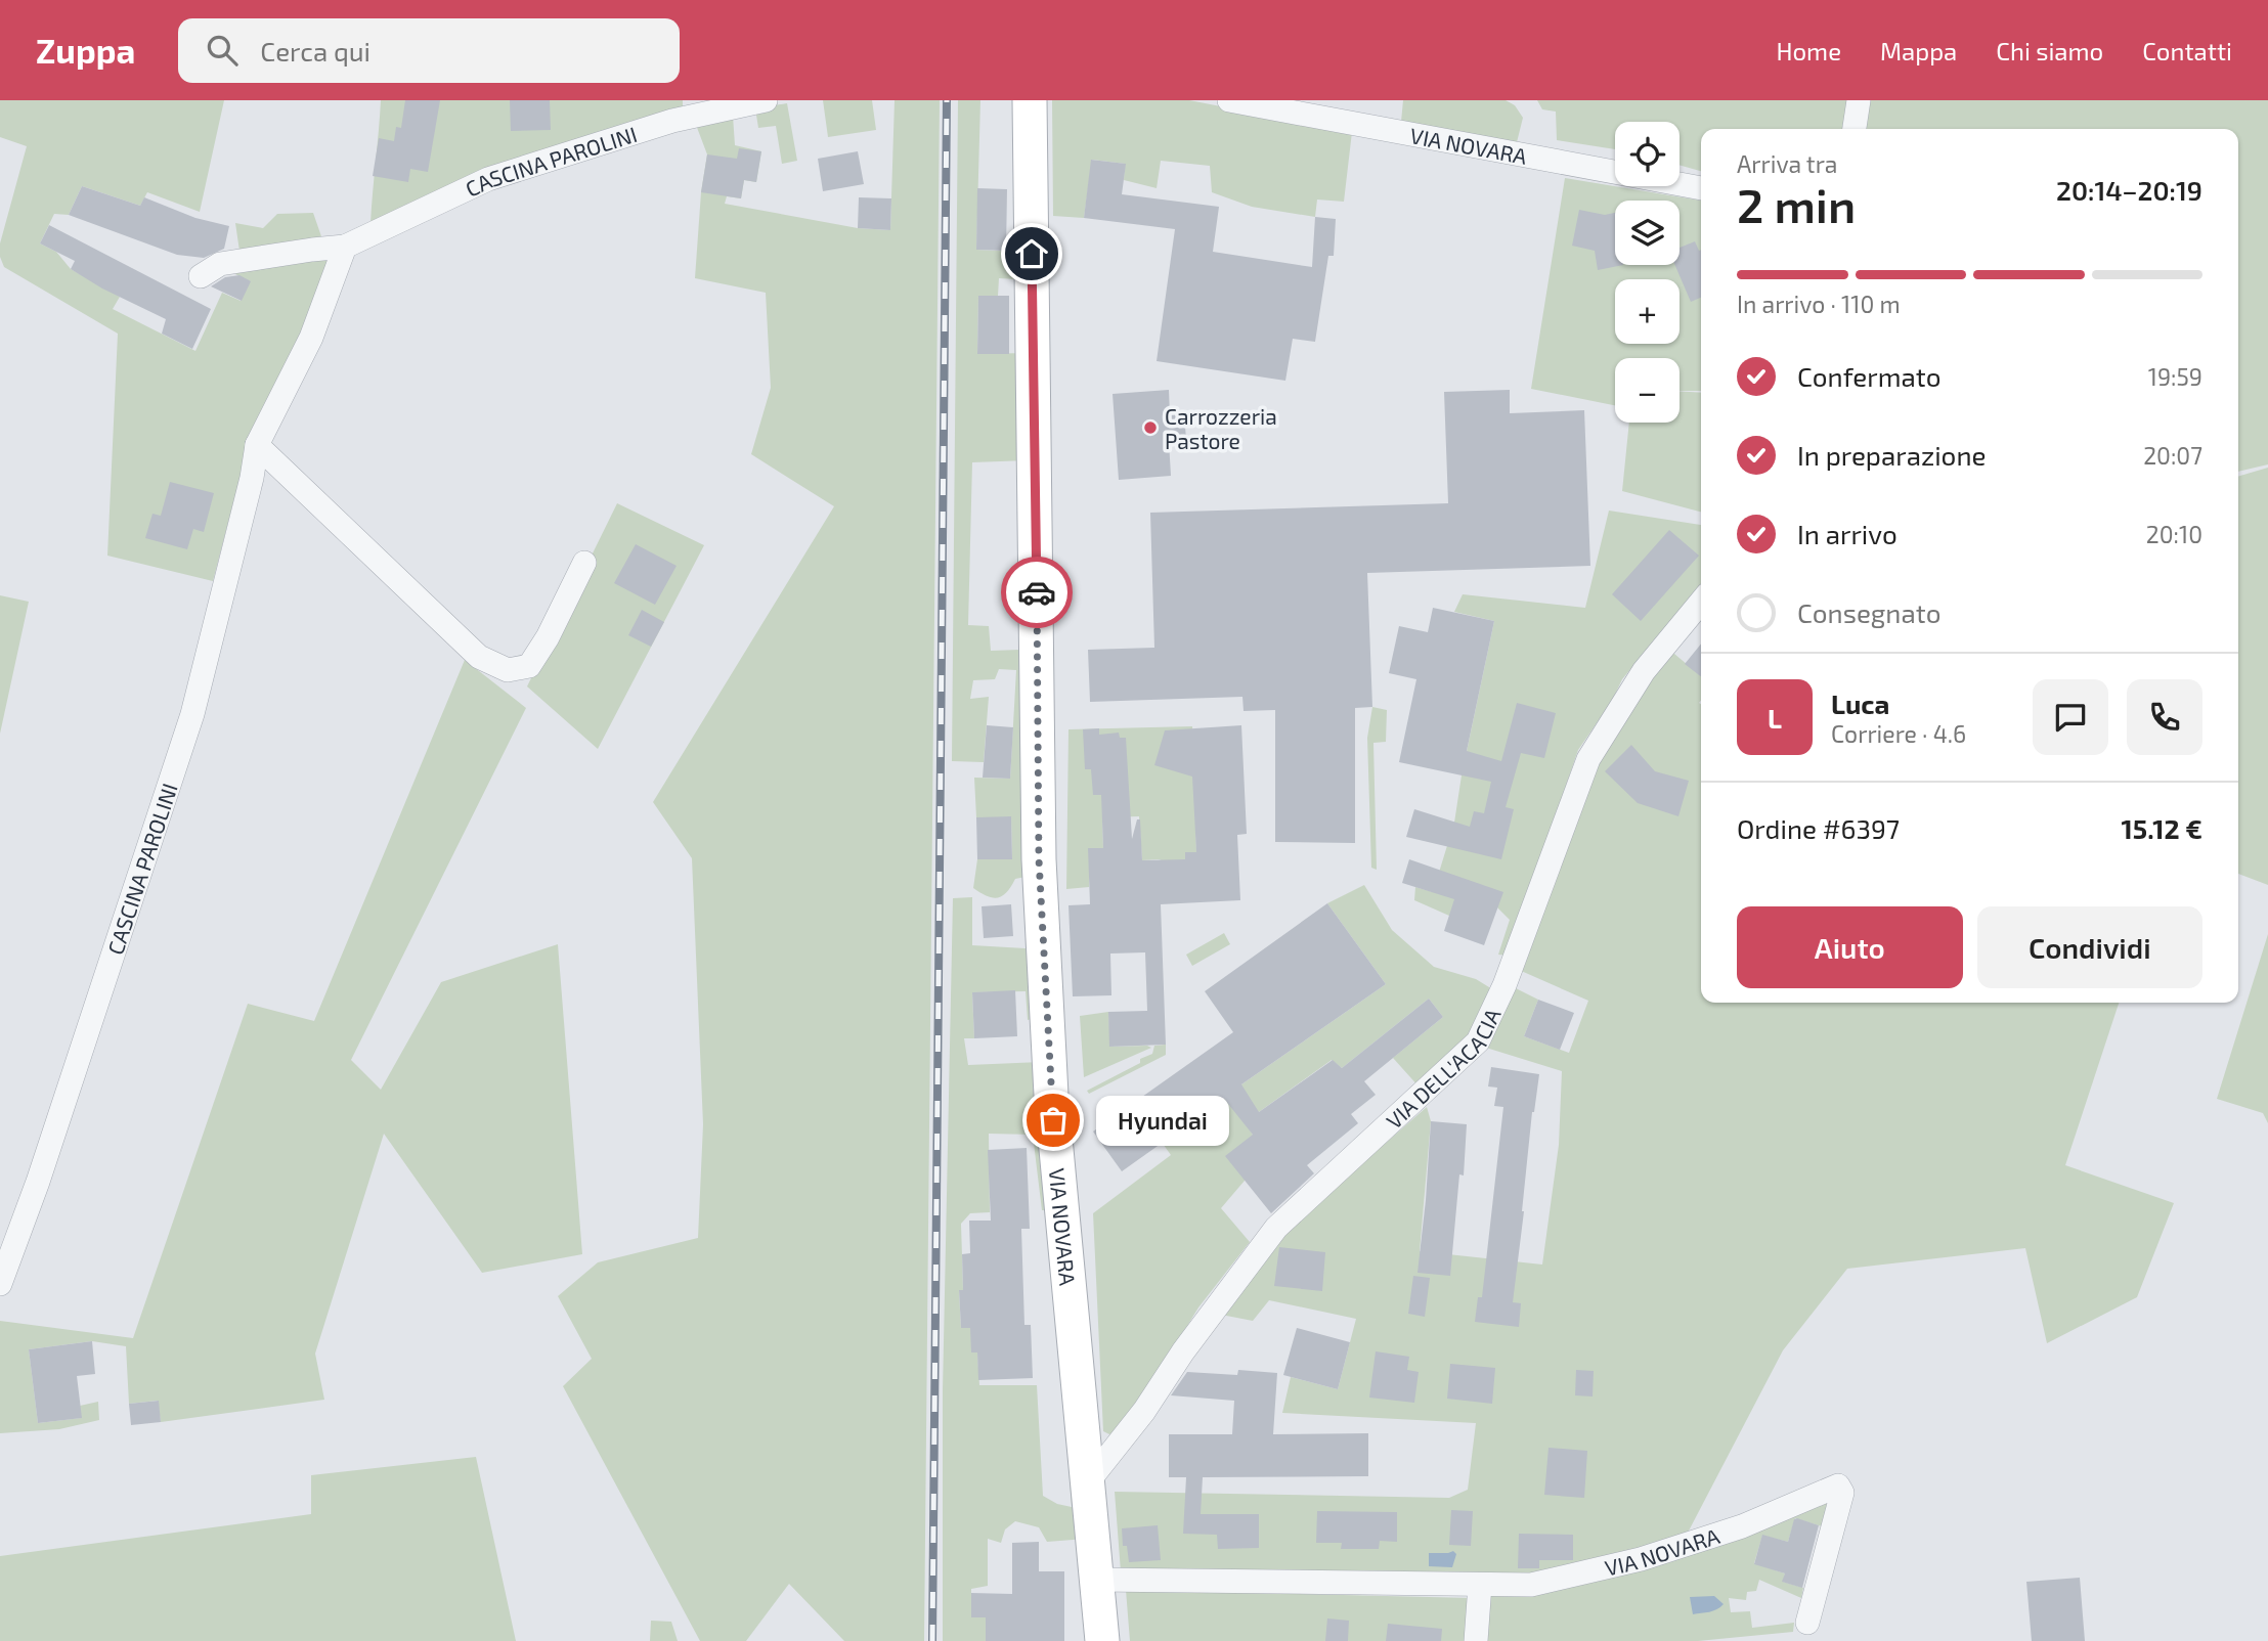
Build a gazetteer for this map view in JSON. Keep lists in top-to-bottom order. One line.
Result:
{"streets":{"main road":["VIA NOVARA"],"street":["CASCINA PAROLINI","VIA DELL'ACACIA"]},"crossings":[["VIA NOVARA","VIA DELL'ACACIA"]],"places":["Carrozzeria Pastore","Hyundai"],"page":{"header":"Zuppa","search":"Cerca qui","nav":["Home","Mappa","Chi siamo","Contatti"],"map_buttons":["+","−"],"heading":["2 min","Arriva tra","20:14–20:19"],"panel":["Luca","Corriere · 4.6","Ordine #6397","15.12 €"],"bar":"In arrivo · 110 m","list":[["Confermato","19:59"],["In preparazione","20:07"],["In arrivo","20:10"],"Consegnato"],"round":"L","buttons":["Aiuto","Condividi"],"bubble":"Hyundai"}}
